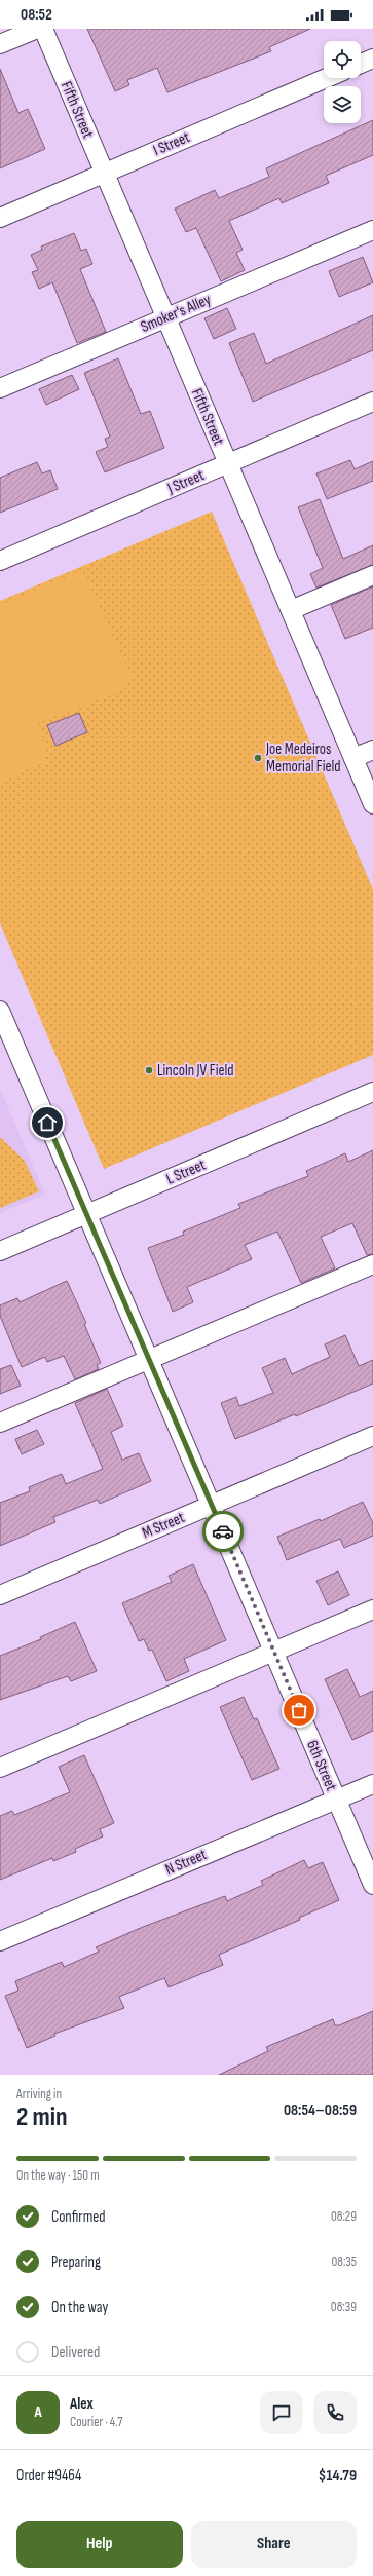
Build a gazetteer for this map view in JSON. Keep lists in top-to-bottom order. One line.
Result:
{"streets":{"street":["Fifth Street","I Street","Smoker's Alley","J Street","L Street","M Street","6th Street","N Street"]},"crossings":[["Fifth Street","I Street"],["Fifth Street","Smoker's Alley"],["Fifth Street","J Street"],["L Street","6th Street"],["M Street","6th Street"],["6th Street","N Street"]],"places":["Joe Medeiros Memorial Field","Lincoln JV Field"],"page":{"status":"08:52","heading":["2 min","Arriving in","08:54–08:59"],"panel":["Alex","Courier · 4.7","Order #9464","$14.79"],"bar":"On the way · 150 m","list":[["Confirmed","08:29"],["Preparing","08:35"],["On the way","08:39"],"Delivered"],"round":"A","buttons":["Help","Share"]}}
